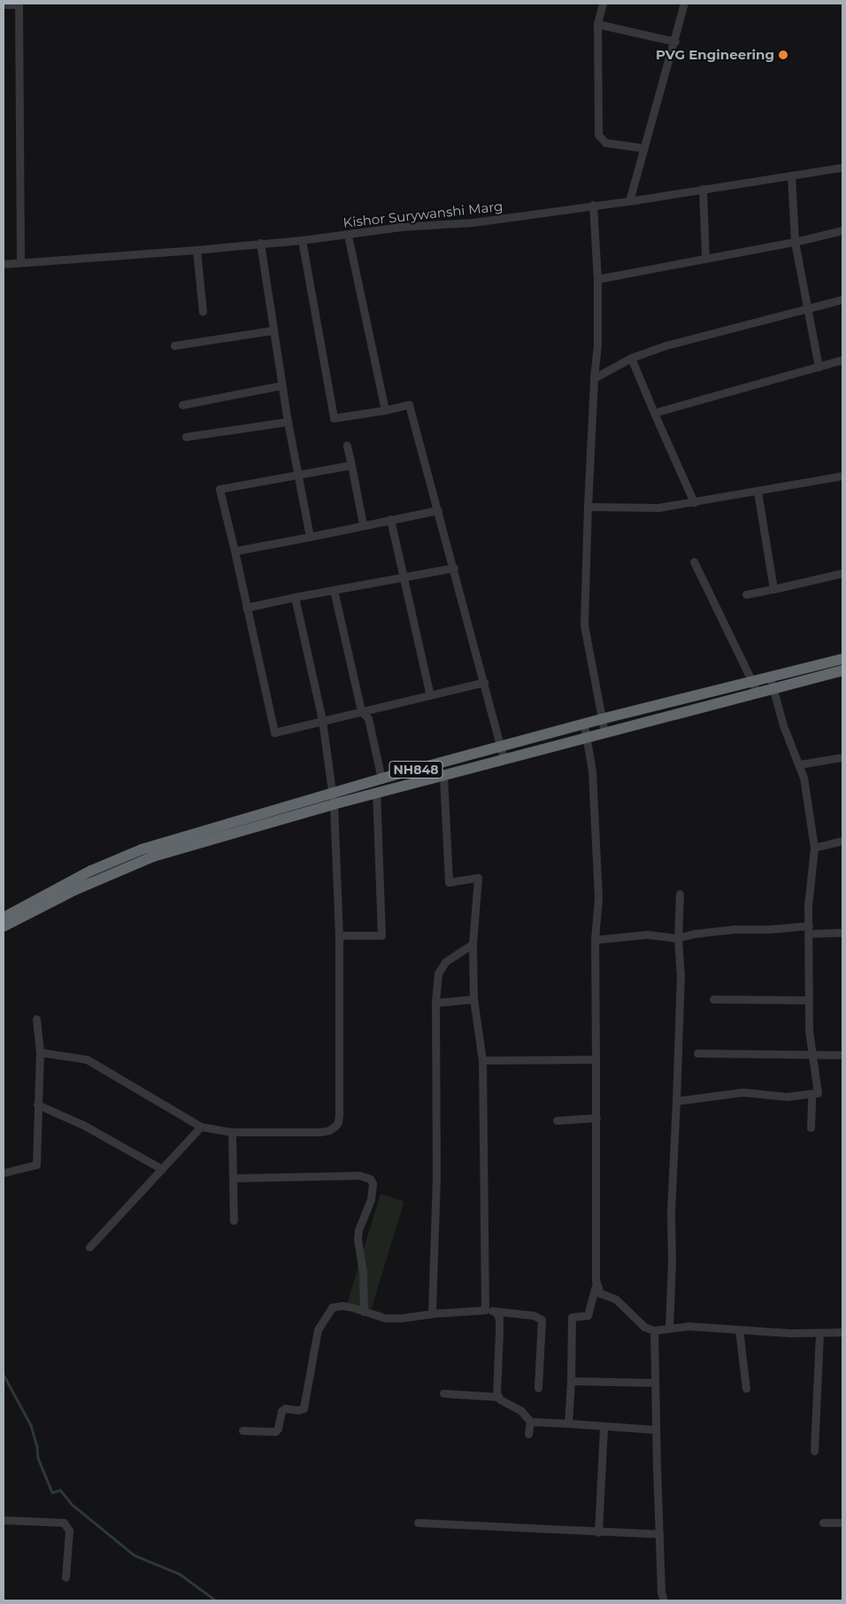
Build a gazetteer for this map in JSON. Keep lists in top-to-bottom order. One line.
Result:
{"streets":{"highway":["NH848"],"street":["Kishor Surywanshi Marg"]},"places":["PVG Engineering"]}
